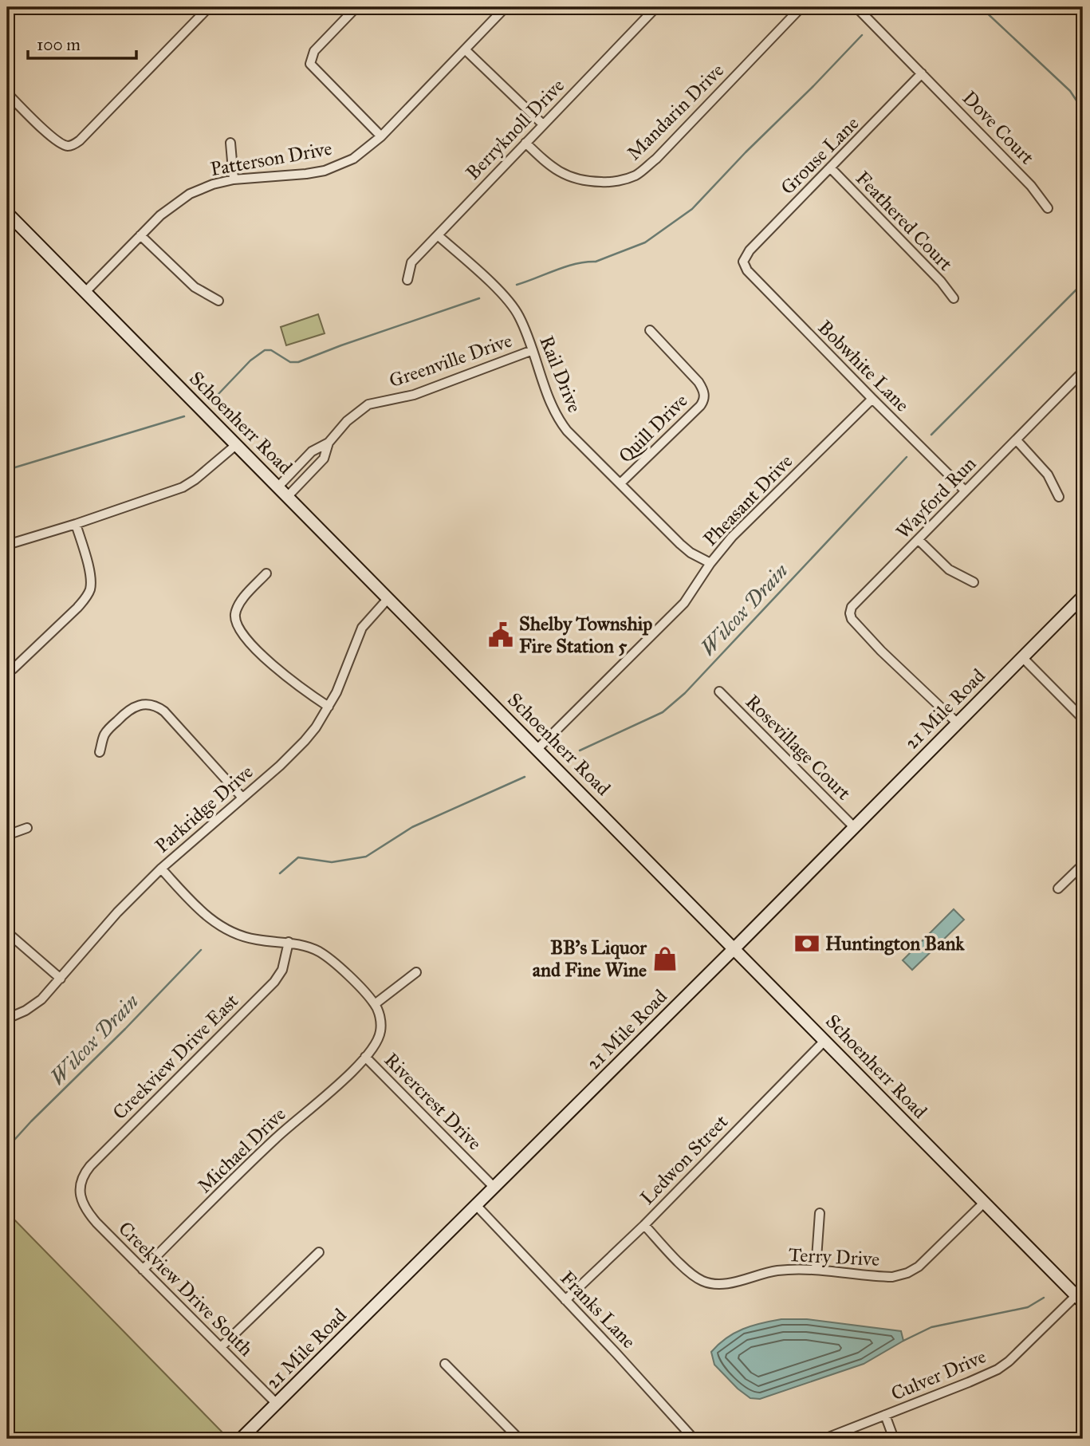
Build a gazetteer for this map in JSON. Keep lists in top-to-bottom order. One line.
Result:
{"streets":{"street":["Mandarin Drive","Dove Court","Berryknoll Drive","Grouse Lane","Patterson Drive","Feathered Court","Greenville Drive","Bobwhite Lane","Rail Drive","Schoenherr Road","Quill Drive","Wayford Run","Pheasant Drive","21 Mile Road","Rosevillage Court","Parkridge Drive","Creekview Drive East","Rivercrest Drive","Michael Drive","Ledwon Street","Terry Drive","Creekview Drive South","Franks Lane","Culver Drive"]},"crossings":[["Mandarin Drive","Berryknoll Drive"],["Dove Court","Grouse Lane"],["Berryknoll Drive","Rail Drive"],["Grouse Lane","Feathered Court"],["Grouse Lane","Bobwhite Lane"],["Patterson Drive","Schoenherr Road"],["Greenville Drive","Rail Drive"],["Greenville Drive","Schoenherr Road"],["Bobwhite Lane","Wayford Run"],["Bobwhite Lane","Pheasant Drive"],["Rail Drive","Quill Drive"],["Rail Drive","Pheasant Drive"],["Schoenherr Road","Pheasant Drive"],["Schoenherr Road","21 Mile Road"],["Schoenherr Road","Parkridge Drive"],["Schoenherr Road","Ledwon Street"],["Schoenherr Road","Terry Drive"],["Schoenherr Road","Culver Drive"],["Wayford Run","21 Mile Road"],["21 Mile Road","Rosevillage Court"],["21 Mile Road","Rivercrest Drive"],["21 Mile Road","Creekview Drive South"],["21 Mile Road","Franks Lane"],["Creekview Drive East","Creekview Drive South"],["Rivercrest Drive","Michael Drive"],["Michael Drive","Creekview Drive South"],["Ledwon Street","Terry Drive"],["Ledwon Street","Franks Lane"]],"water":["Wilcox Drain"],"places":{"public building":["Shelby Township Fire Station 5"],"bank":["Huntington Bank"],"shop":["BB's Liquor and Fine Wine"]},"scale_bar":"100 m"}
